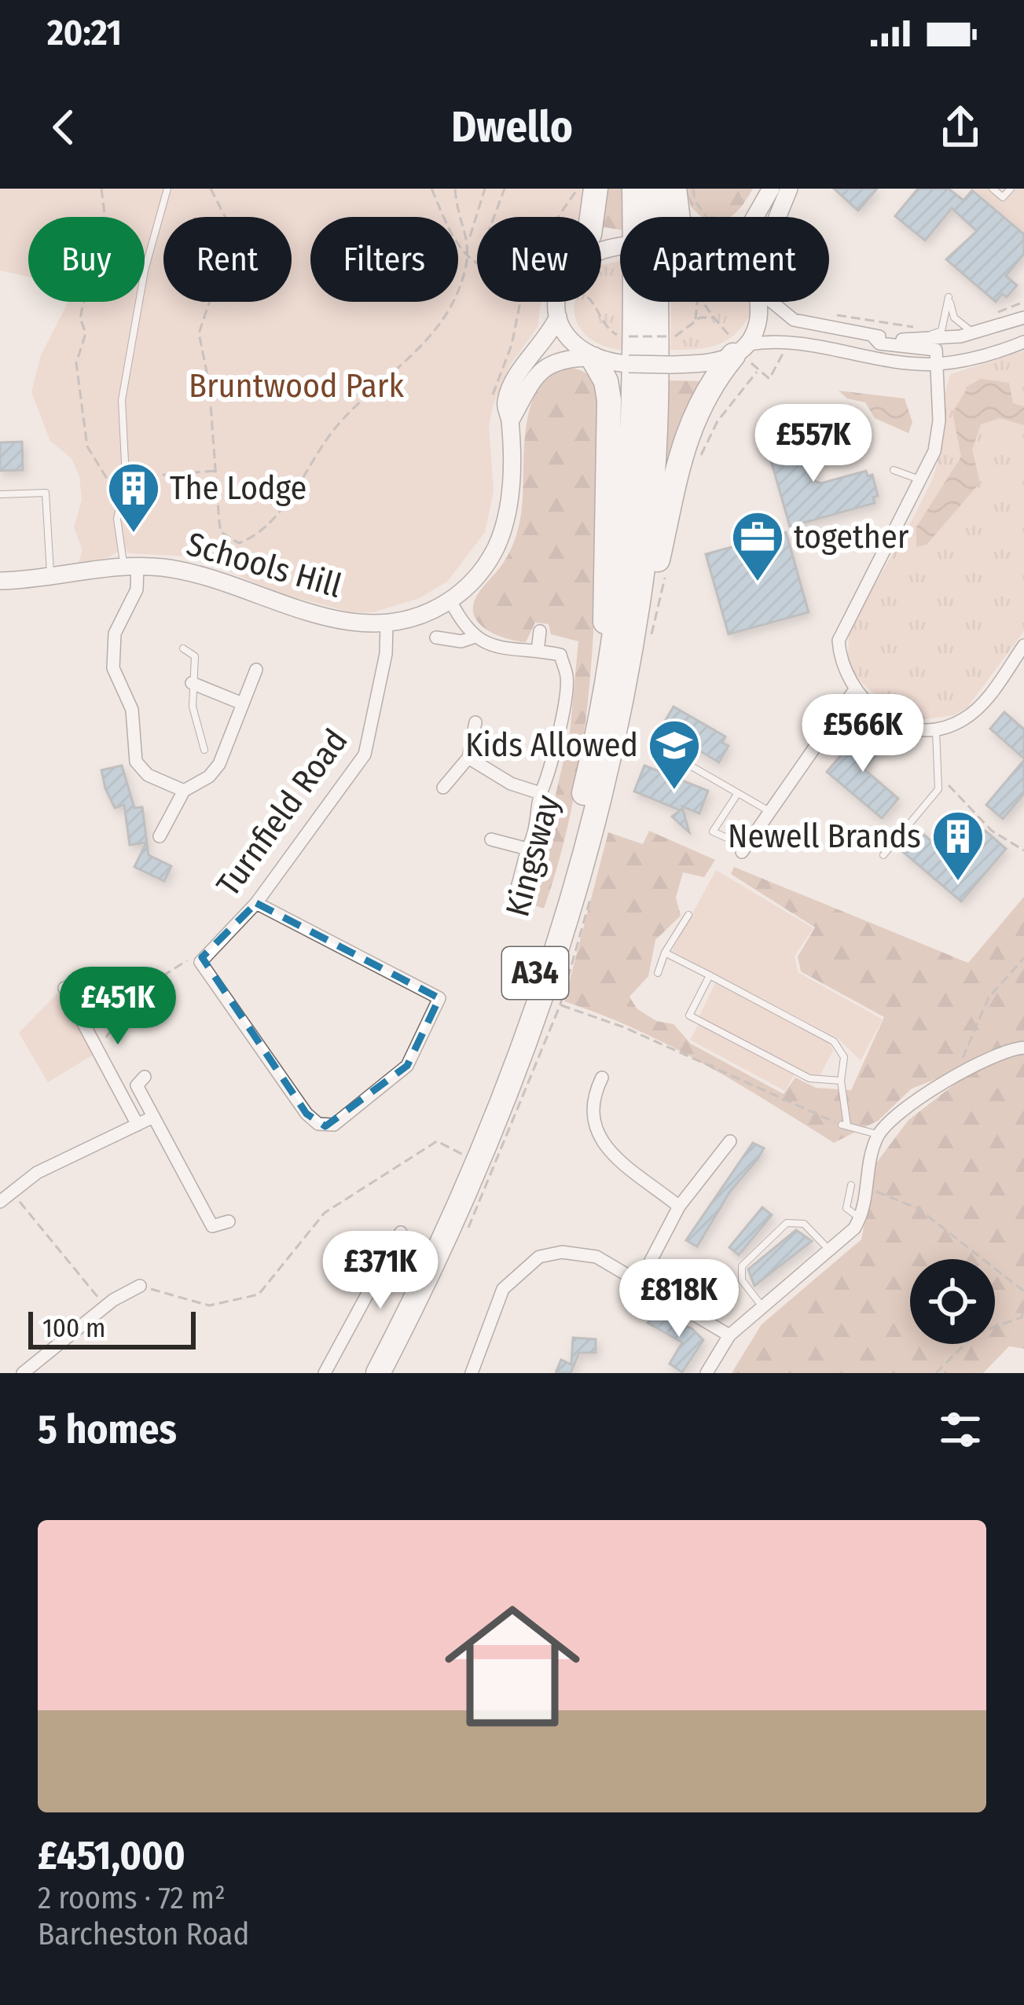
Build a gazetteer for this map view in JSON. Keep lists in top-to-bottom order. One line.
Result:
{"streets":{"highway":["Kingsway","A34"],"street":["Schools Hill","Turnfield Road"]},"crossings":[["Schools Hill","Turnfield Road"],["Kingsway","A34"]],"parks":["Bruntwood Park"],"places":{"building":["The Lodge","Newell Brands"],"office":["together"],"school or university":["Kids Allowed"]},"scale_bar":"100 m","page":{"status":"20:21","header":"Dwello","chip":["Buy","Rent","Filters","New","Apartment"],"price":["£557K","£566K","£451K","£371K","£818K"],"scale":"100 m","heading":"5 homes","list":[{"name":"£451,000","note":"2 rooms · 72 m² · Barcheston Road"}]}}
